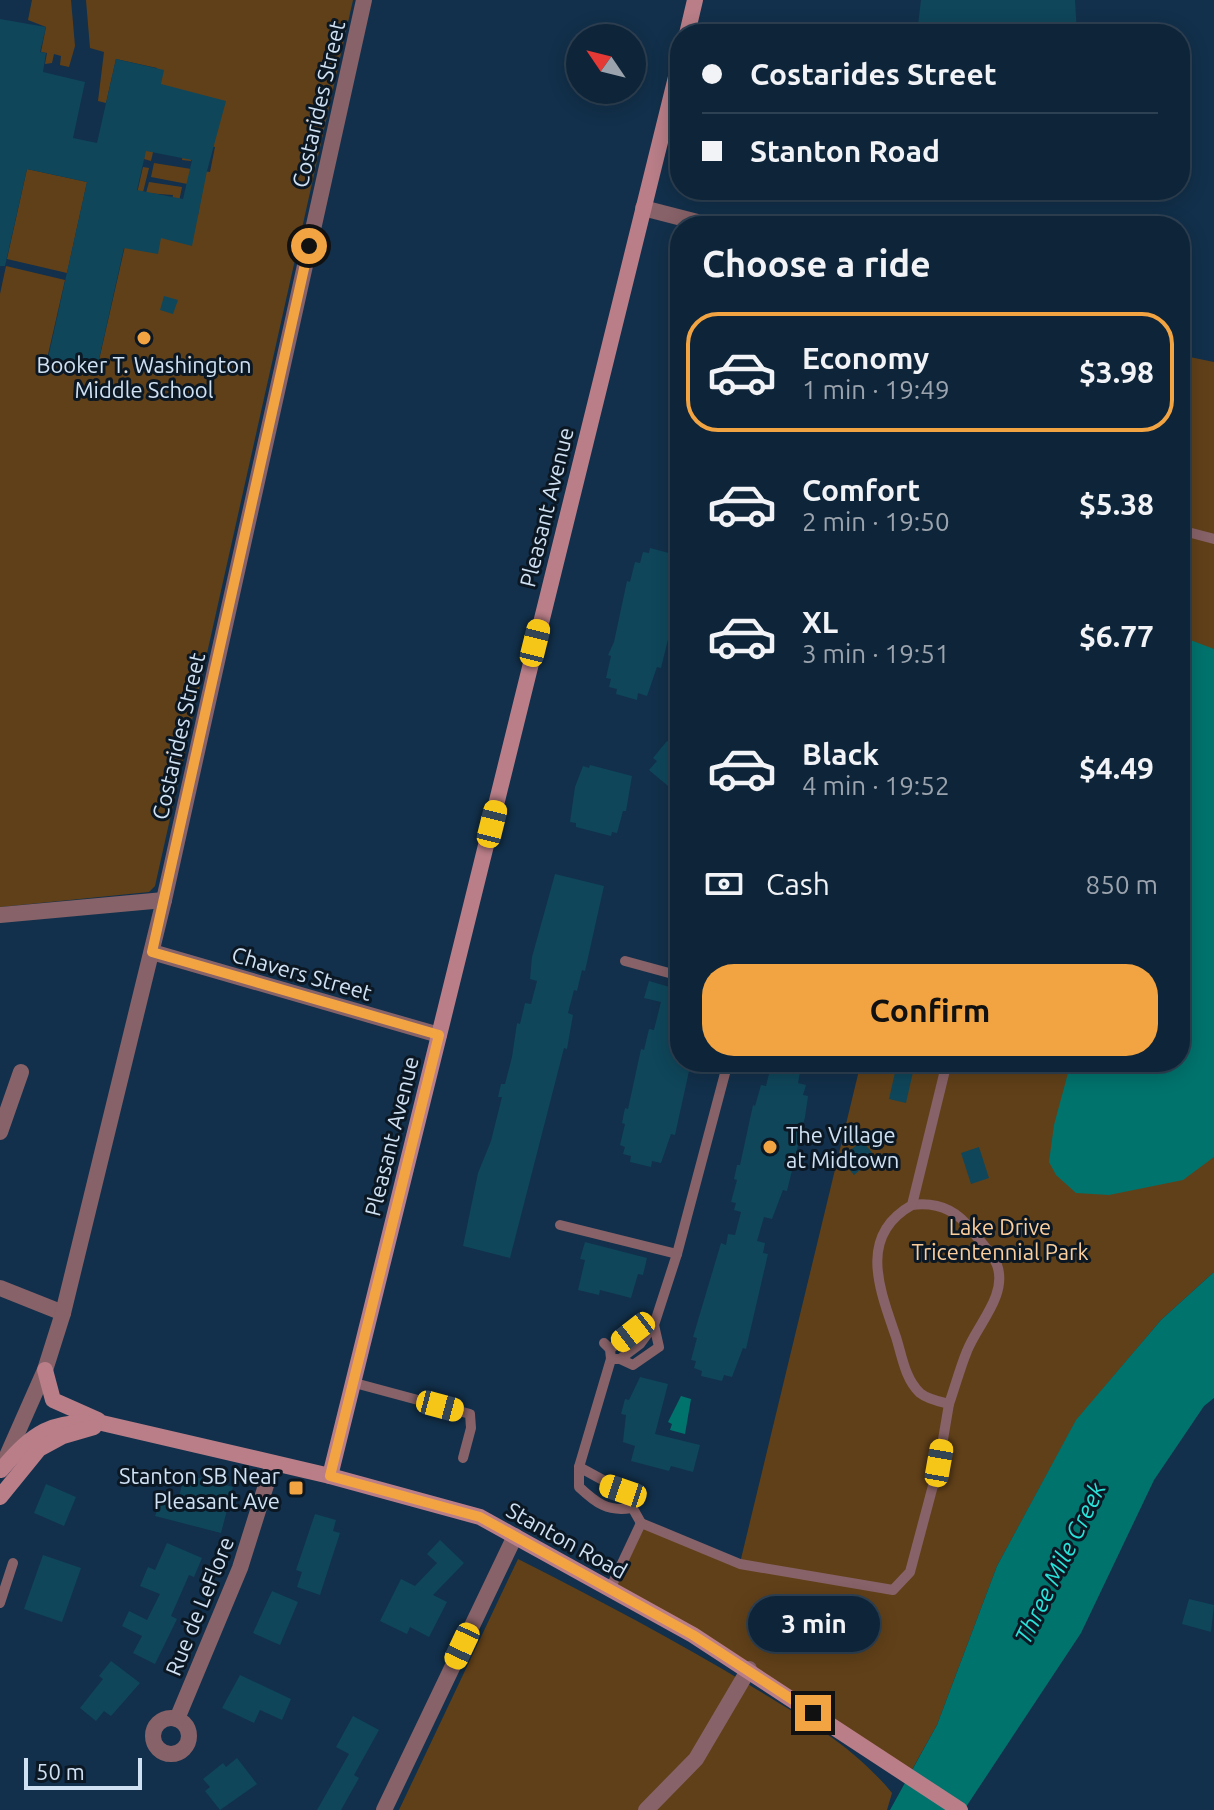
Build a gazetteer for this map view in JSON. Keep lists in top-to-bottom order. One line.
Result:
{"streets":{"street":["Costarides Street","Pleasant Avenue","Chavers Street","Stanton Road","Rue de LeFlore"]},"crossings":[["Costarides Street","Chavers Street"],["Costarides Street","Stanton Road"],["Pleasant Avenue","Chavers Street"],["Pleasant Avenue","Stanton Road"],["Stanton Road","Rue de LeFlore"]],"water":["Three Mile Creek"],"parks":["Lake Drive Tricentennial Park"],"places":{"other":["Booker T. Washington Middle School","The Village at Midtown"],"transit":["Stanton SB Near Pleasant Ave"]},"scale_bar":"50 m","north":"top left","page":{"banner":["Costarides Street","Stanton Road"],"heading":"Choose a ride","list":[{"name":"Economy","note":"1 min · 19:49","value":"$3.98"},{"name":"Comfort","note":"2 min · 19:50","value":"$5.38"},{"name":"XL","note":"3 min · 19:51","value":"$6.77"},{"name":"Black","note":"4 min · 19:52","value":"$4.49"}],"pay":["Cash","850 m"],"buttons":"Confirm","bubble":"3 min","scale":"50 m"}}
